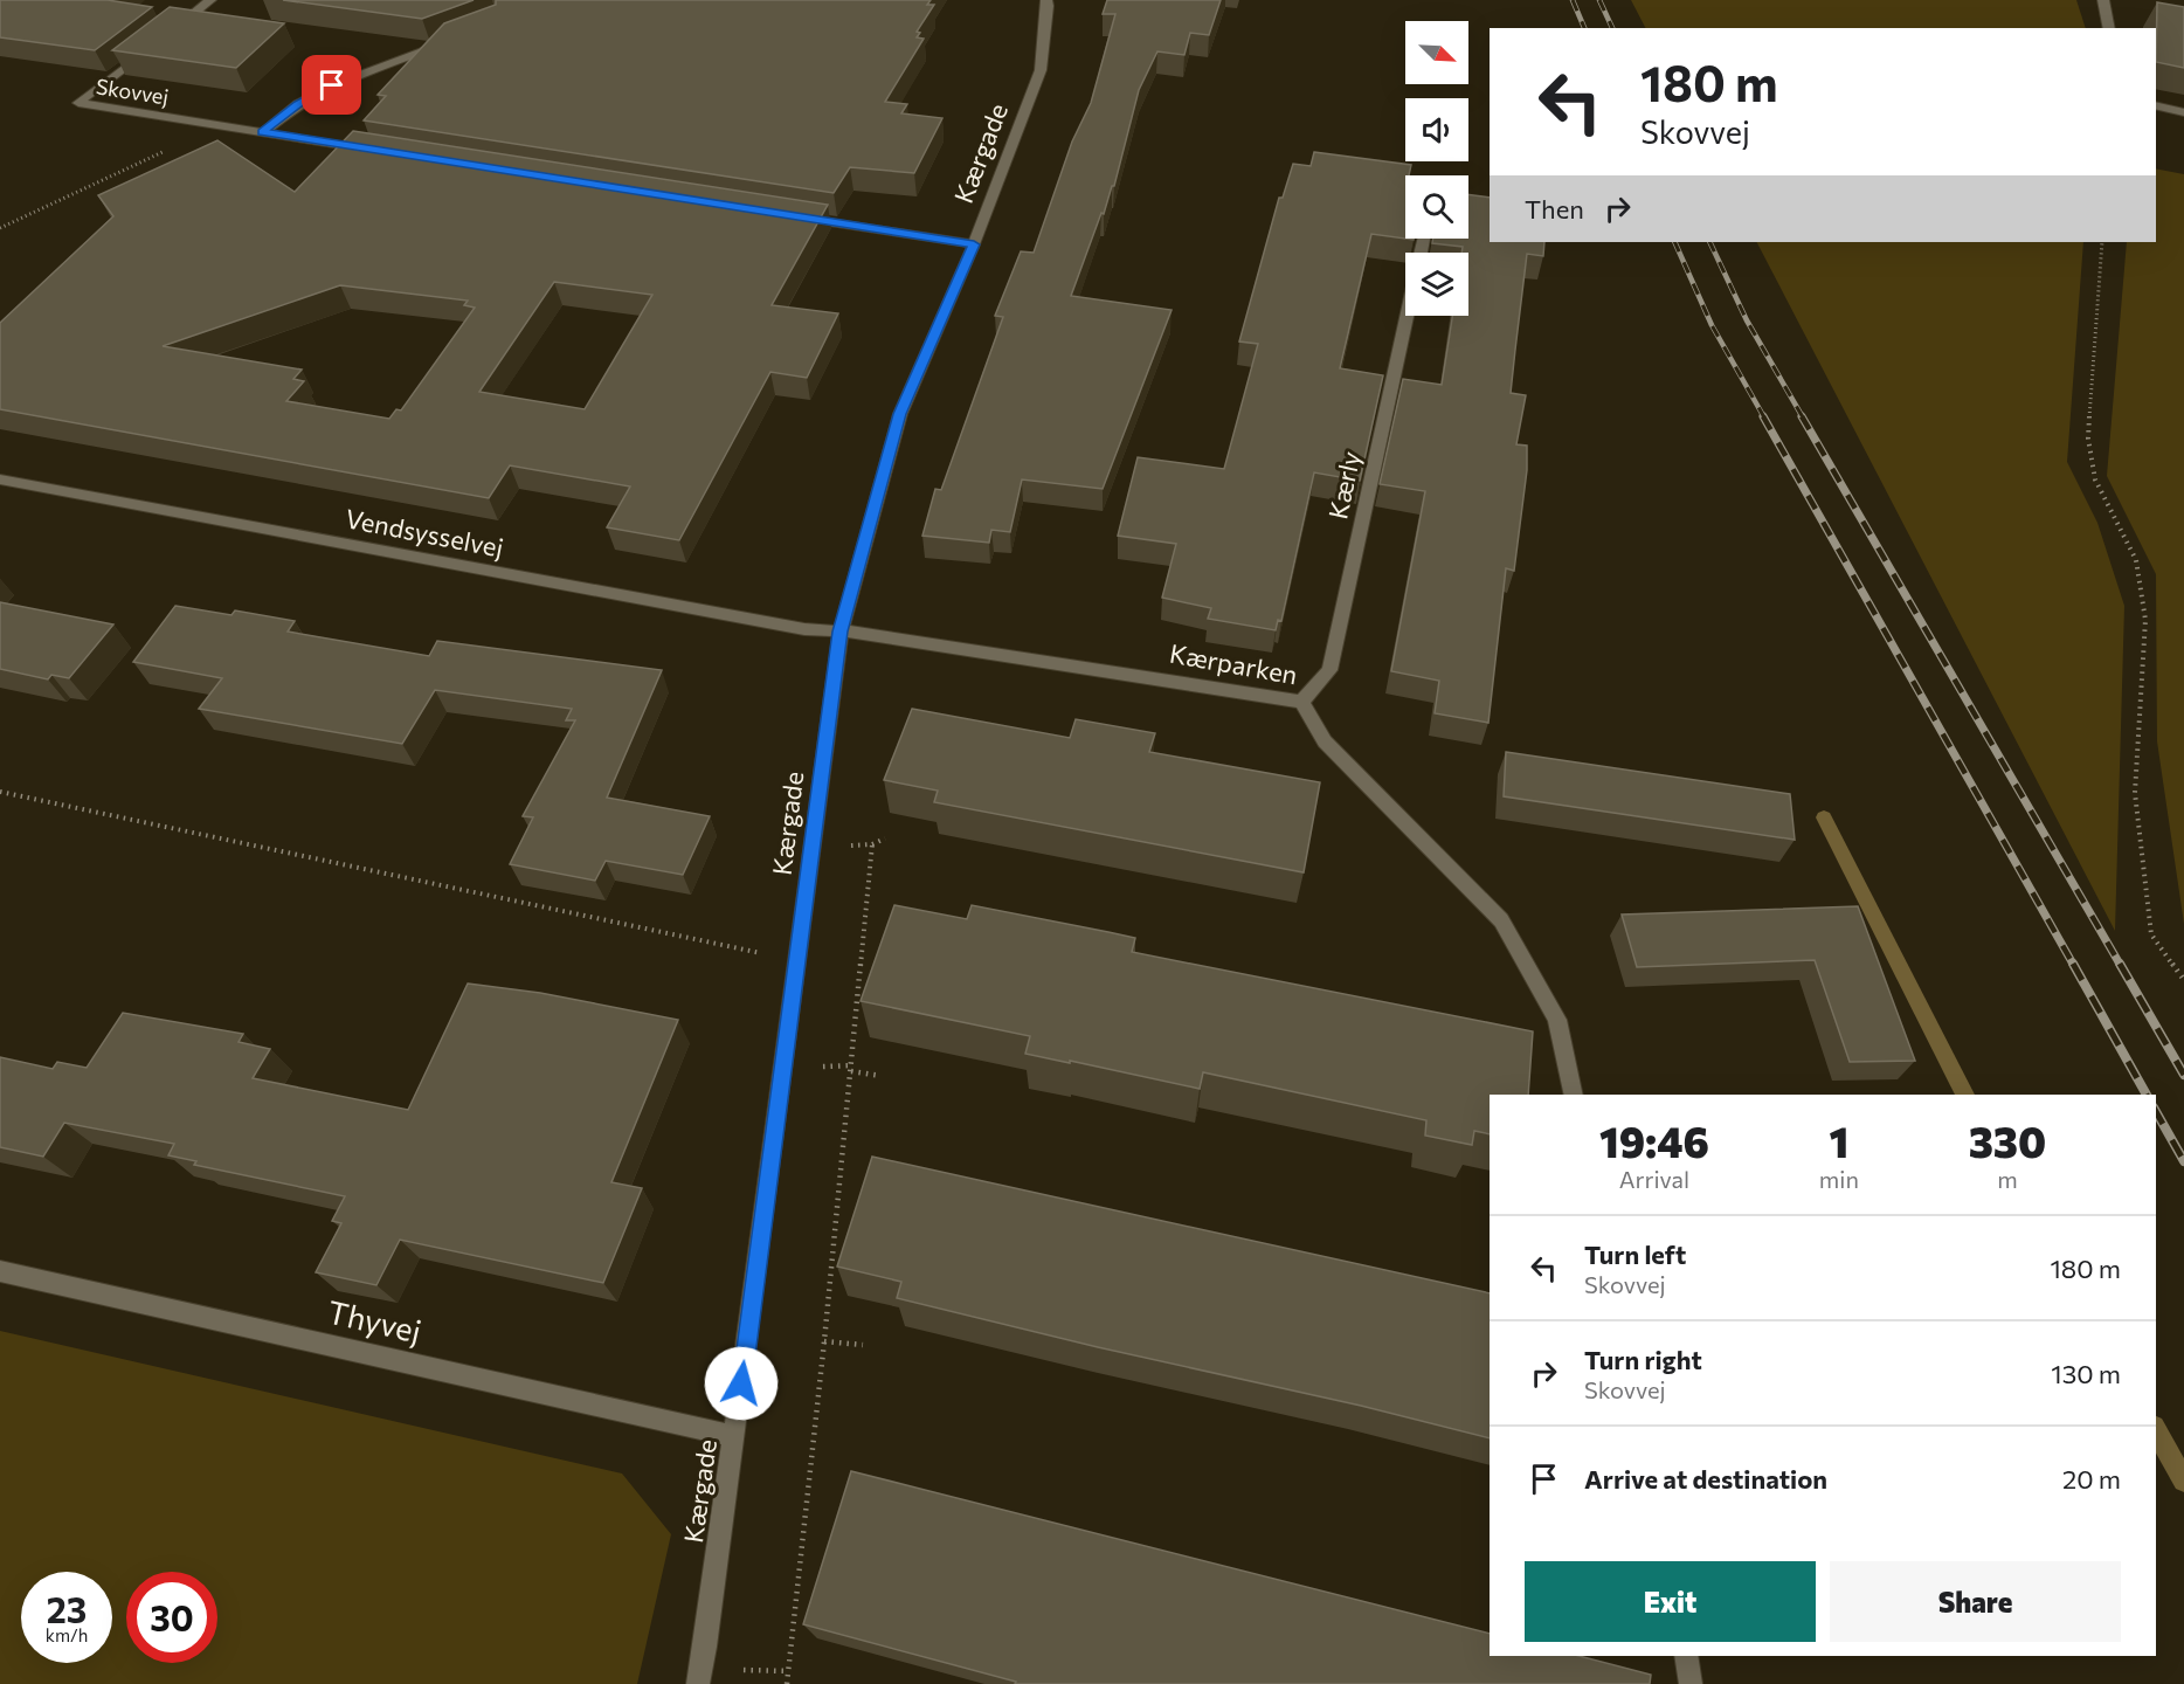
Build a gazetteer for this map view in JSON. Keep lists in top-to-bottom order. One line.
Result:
{"streets":{"street":["Skovvej","Kærgade","Kærly","Vendsysselvej","Kærparken","Thyvej"]},"crossings":[["Kærgade","Vendsysselvej"],["Kærgade","Kærparken"],["Kærgade","Thyvej"],["Kærly","Kærparken"],["Vendsysselvej","Kærparken"]],"north":"bottom right","page":{"turn":["180 m","Skovvej"],"then":"Then","eta":["19:46","Arrival","1","min","330","m"],"list":[{"name":"Turn left","note":"Skovvej","value":"180 m"},{"name":"Turn right","note":"Skovvej","value":"130 m"},{"name":"Arrive at destination","value":"20 m"}],"buttons":["Exit","Share"],"speed":"23 km/h","limit":"30"}}
